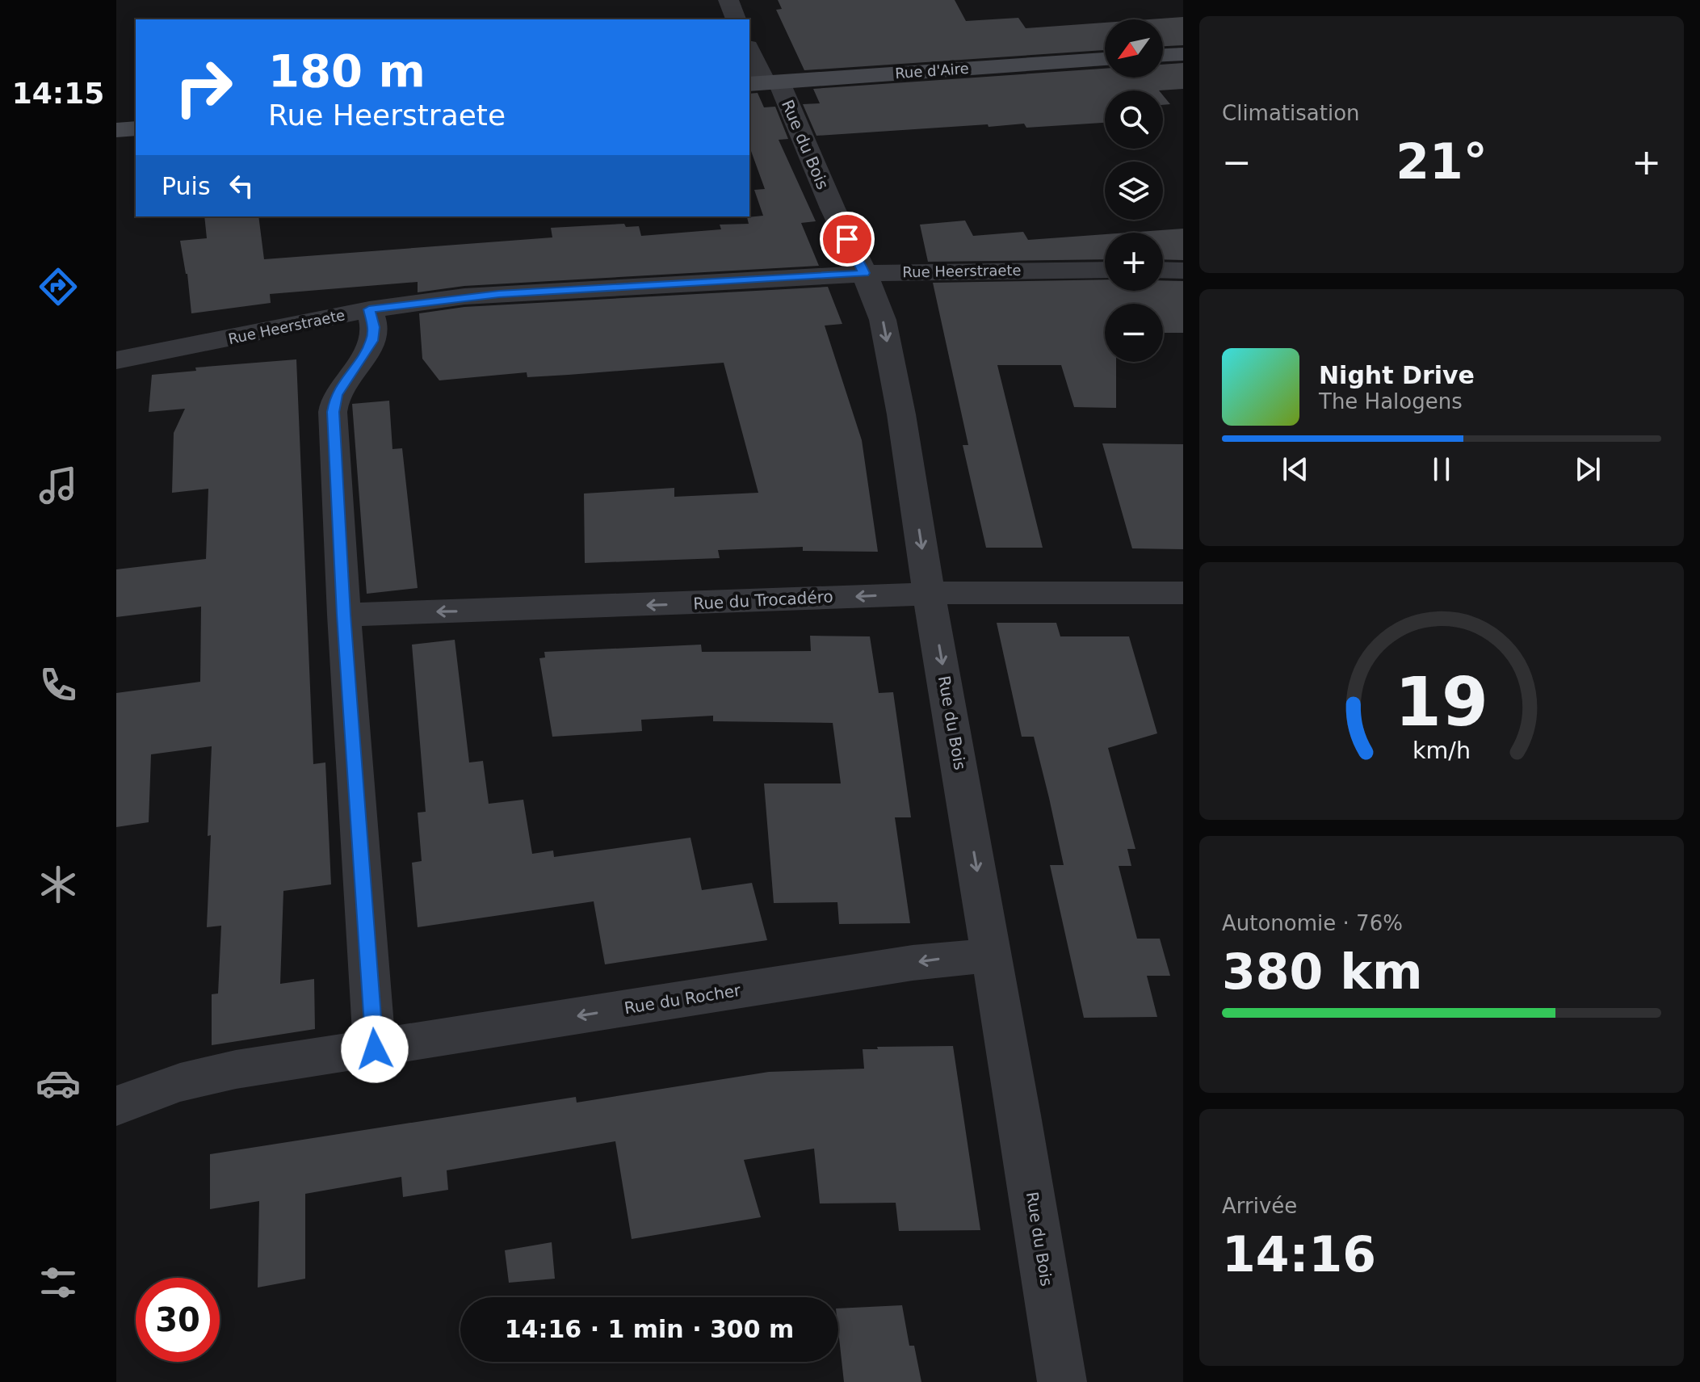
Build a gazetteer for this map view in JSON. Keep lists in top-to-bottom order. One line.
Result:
{"streets":{"main road":["Rue d'Aire"],"street":["Rue du Bois","Rue Heerstraete","Rue du Trocadéro","Rue du Rocher"]},"crossings":[["Rue d'Aire","Rue du Bois"],["Rue du Bois","Rue Heerstraete"],["Rue du Bois","Rue du Trocadéro"],["Rue du Bois","Rue du Rocher"]],"one_way":["Rue du Bois","Rue du Trocadéro","Rue du Rocher"],"north":"bottom left","page":{"tabs":"14:15","tile":["Climatisation",["Autonomie · 76%","380 km"],["Arrivée","14:16"]],"map_buttons":["+","−"],"turn":["180 m","Rue Heerstraete"],"heat":["−","21°","+"],"then":"Puis","song":["Night Drive","The Halogens"],"limit":"30","trip":"14:16 · 1 min · 300 m","gauge":["19","km/h"]}}
